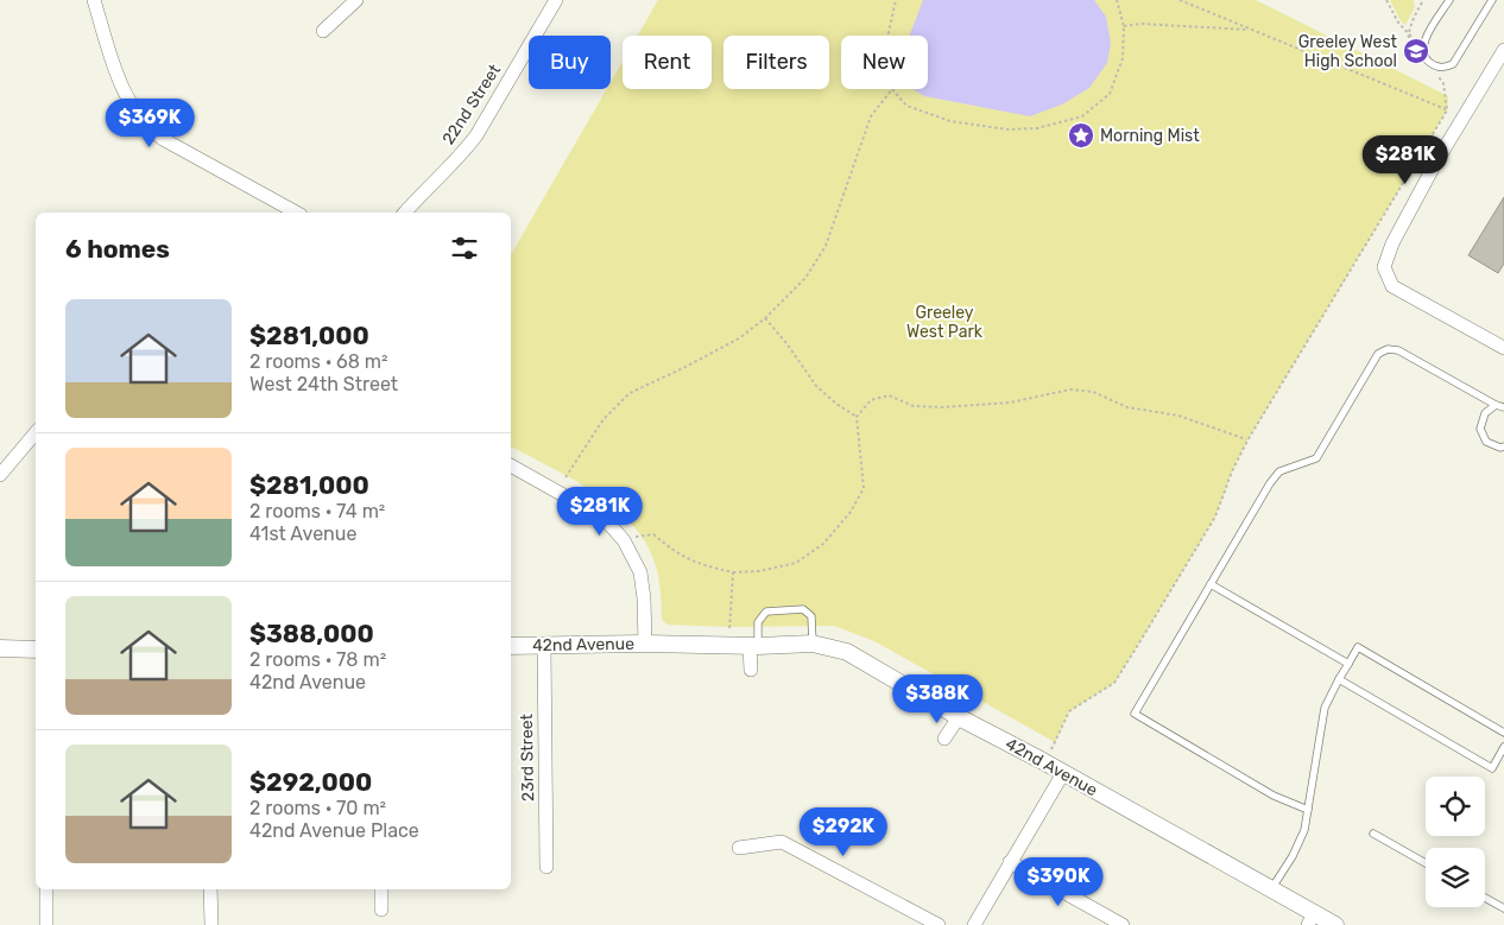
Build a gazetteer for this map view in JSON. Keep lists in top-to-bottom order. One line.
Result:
{"streets":{"street":["22nd Street","42nd Avenue","23rd Street"]},"crossings":[["42nd Avenue","23rd Street"]],"parks":["Greeley West Park"],"places":{"school or university":["Greeley West High School"],"place":["Morning Mist"]},"page":{"chip":["Buy","Rent","Filters","New"],"price":["$369K","$281K","$281K","$388K","$292K","$390K"],"heading":"6 homes","list":[{"name":"$281,000","note":"2 rooms · 68 m² · West 24th Street"},{"name":"$281,000","note":"2 rooms · 74 m² · 41st Avenue"},{"name":"$388,000","note":"2 rooms · 78 m² · 42nd Avenue"},{"name":"$292,000","note":"2 rooms · 70 m² · 42nd Avenue Place"}]}}
